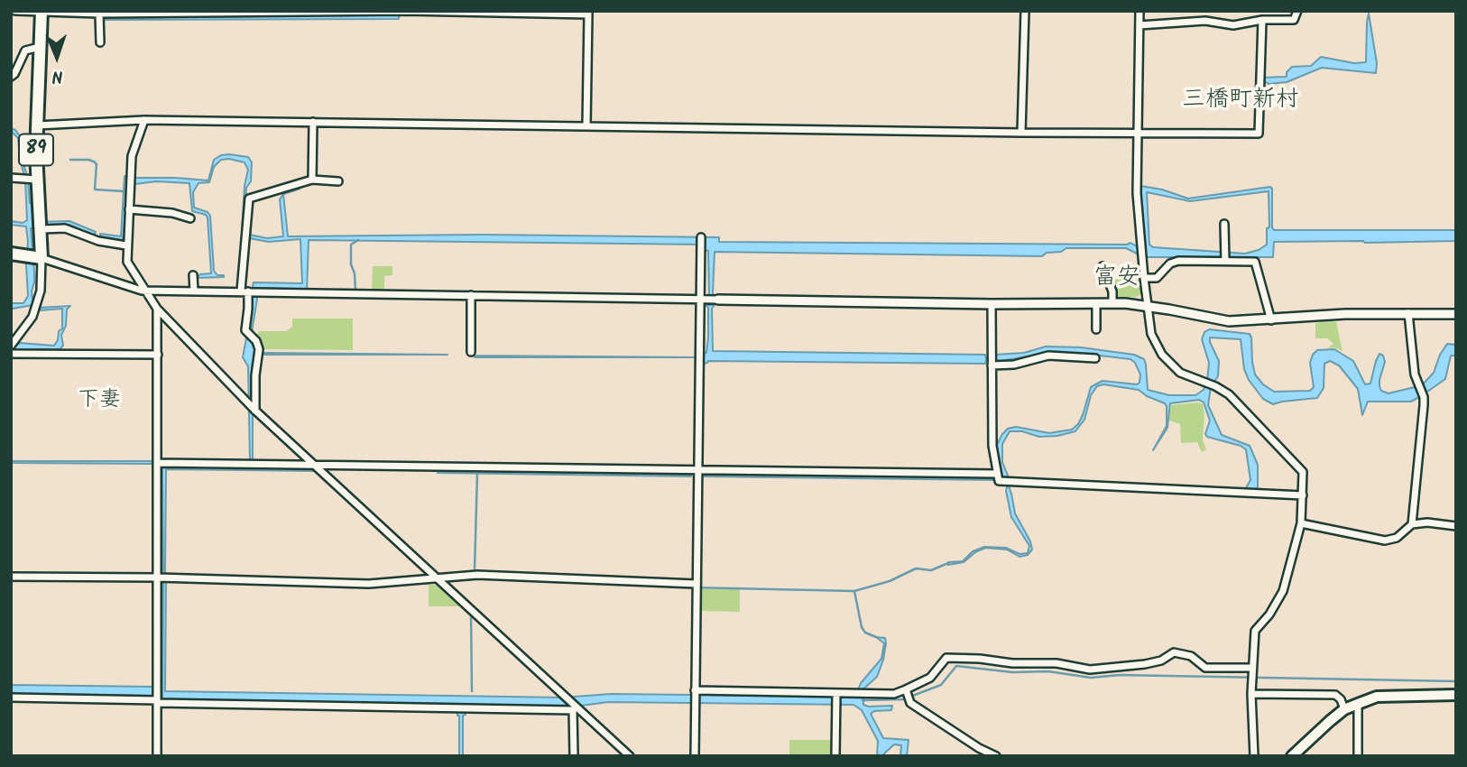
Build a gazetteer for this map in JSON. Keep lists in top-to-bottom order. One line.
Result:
{"streets":{"main road":["89"]},"districts":["三橋町新村","富安","下妻"],"north":"bottom"}
